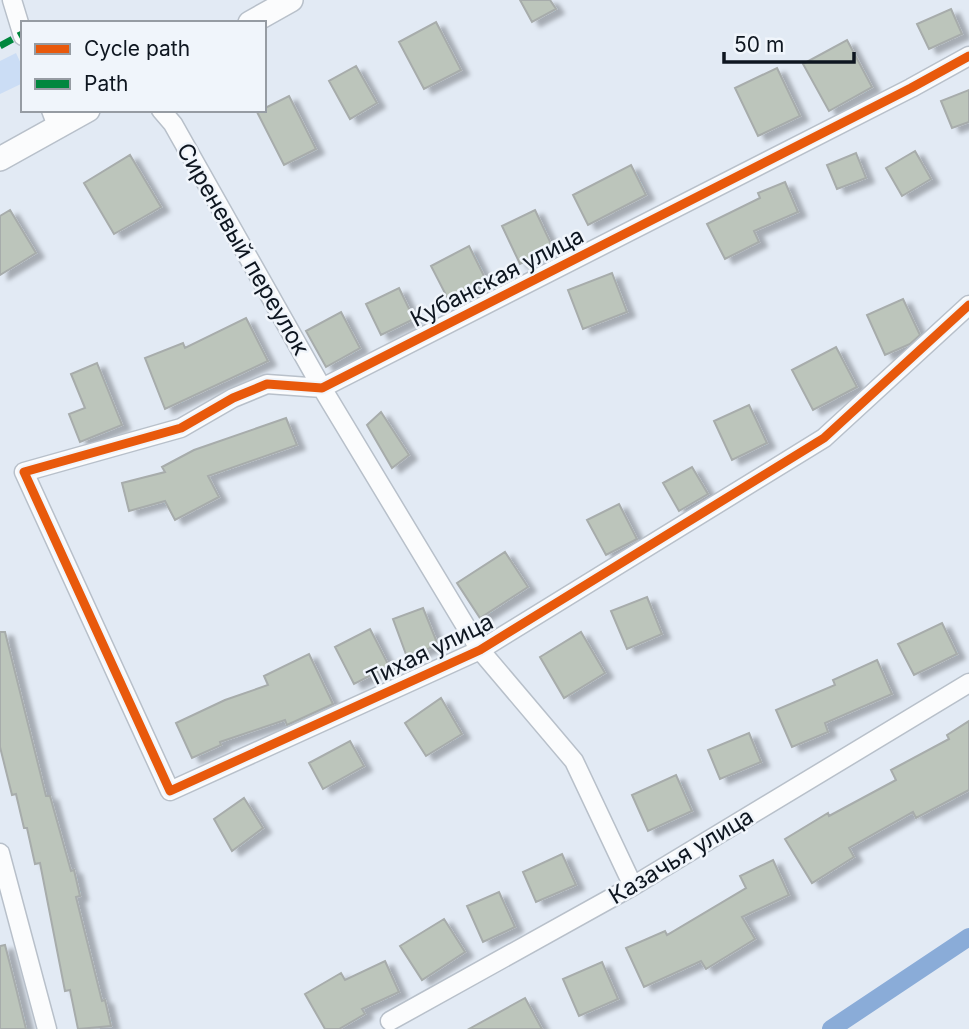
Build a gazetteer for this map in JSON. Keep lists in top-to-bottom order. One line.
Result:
{"streets":{"street":["Сиреневый переулок","Кубанская улица","Тихая улица","Казачья улица"]},"crossings":[["Сиреневый переулок","Кубанская улица"],["Сиреневый переулок","Тихая улица"],["Сиреневый переулок","Казачья улица"],["Кубанская улица","Тихая улица"]],"legend":["Cycle path","Path"],"scale_bar":"50 m"}
